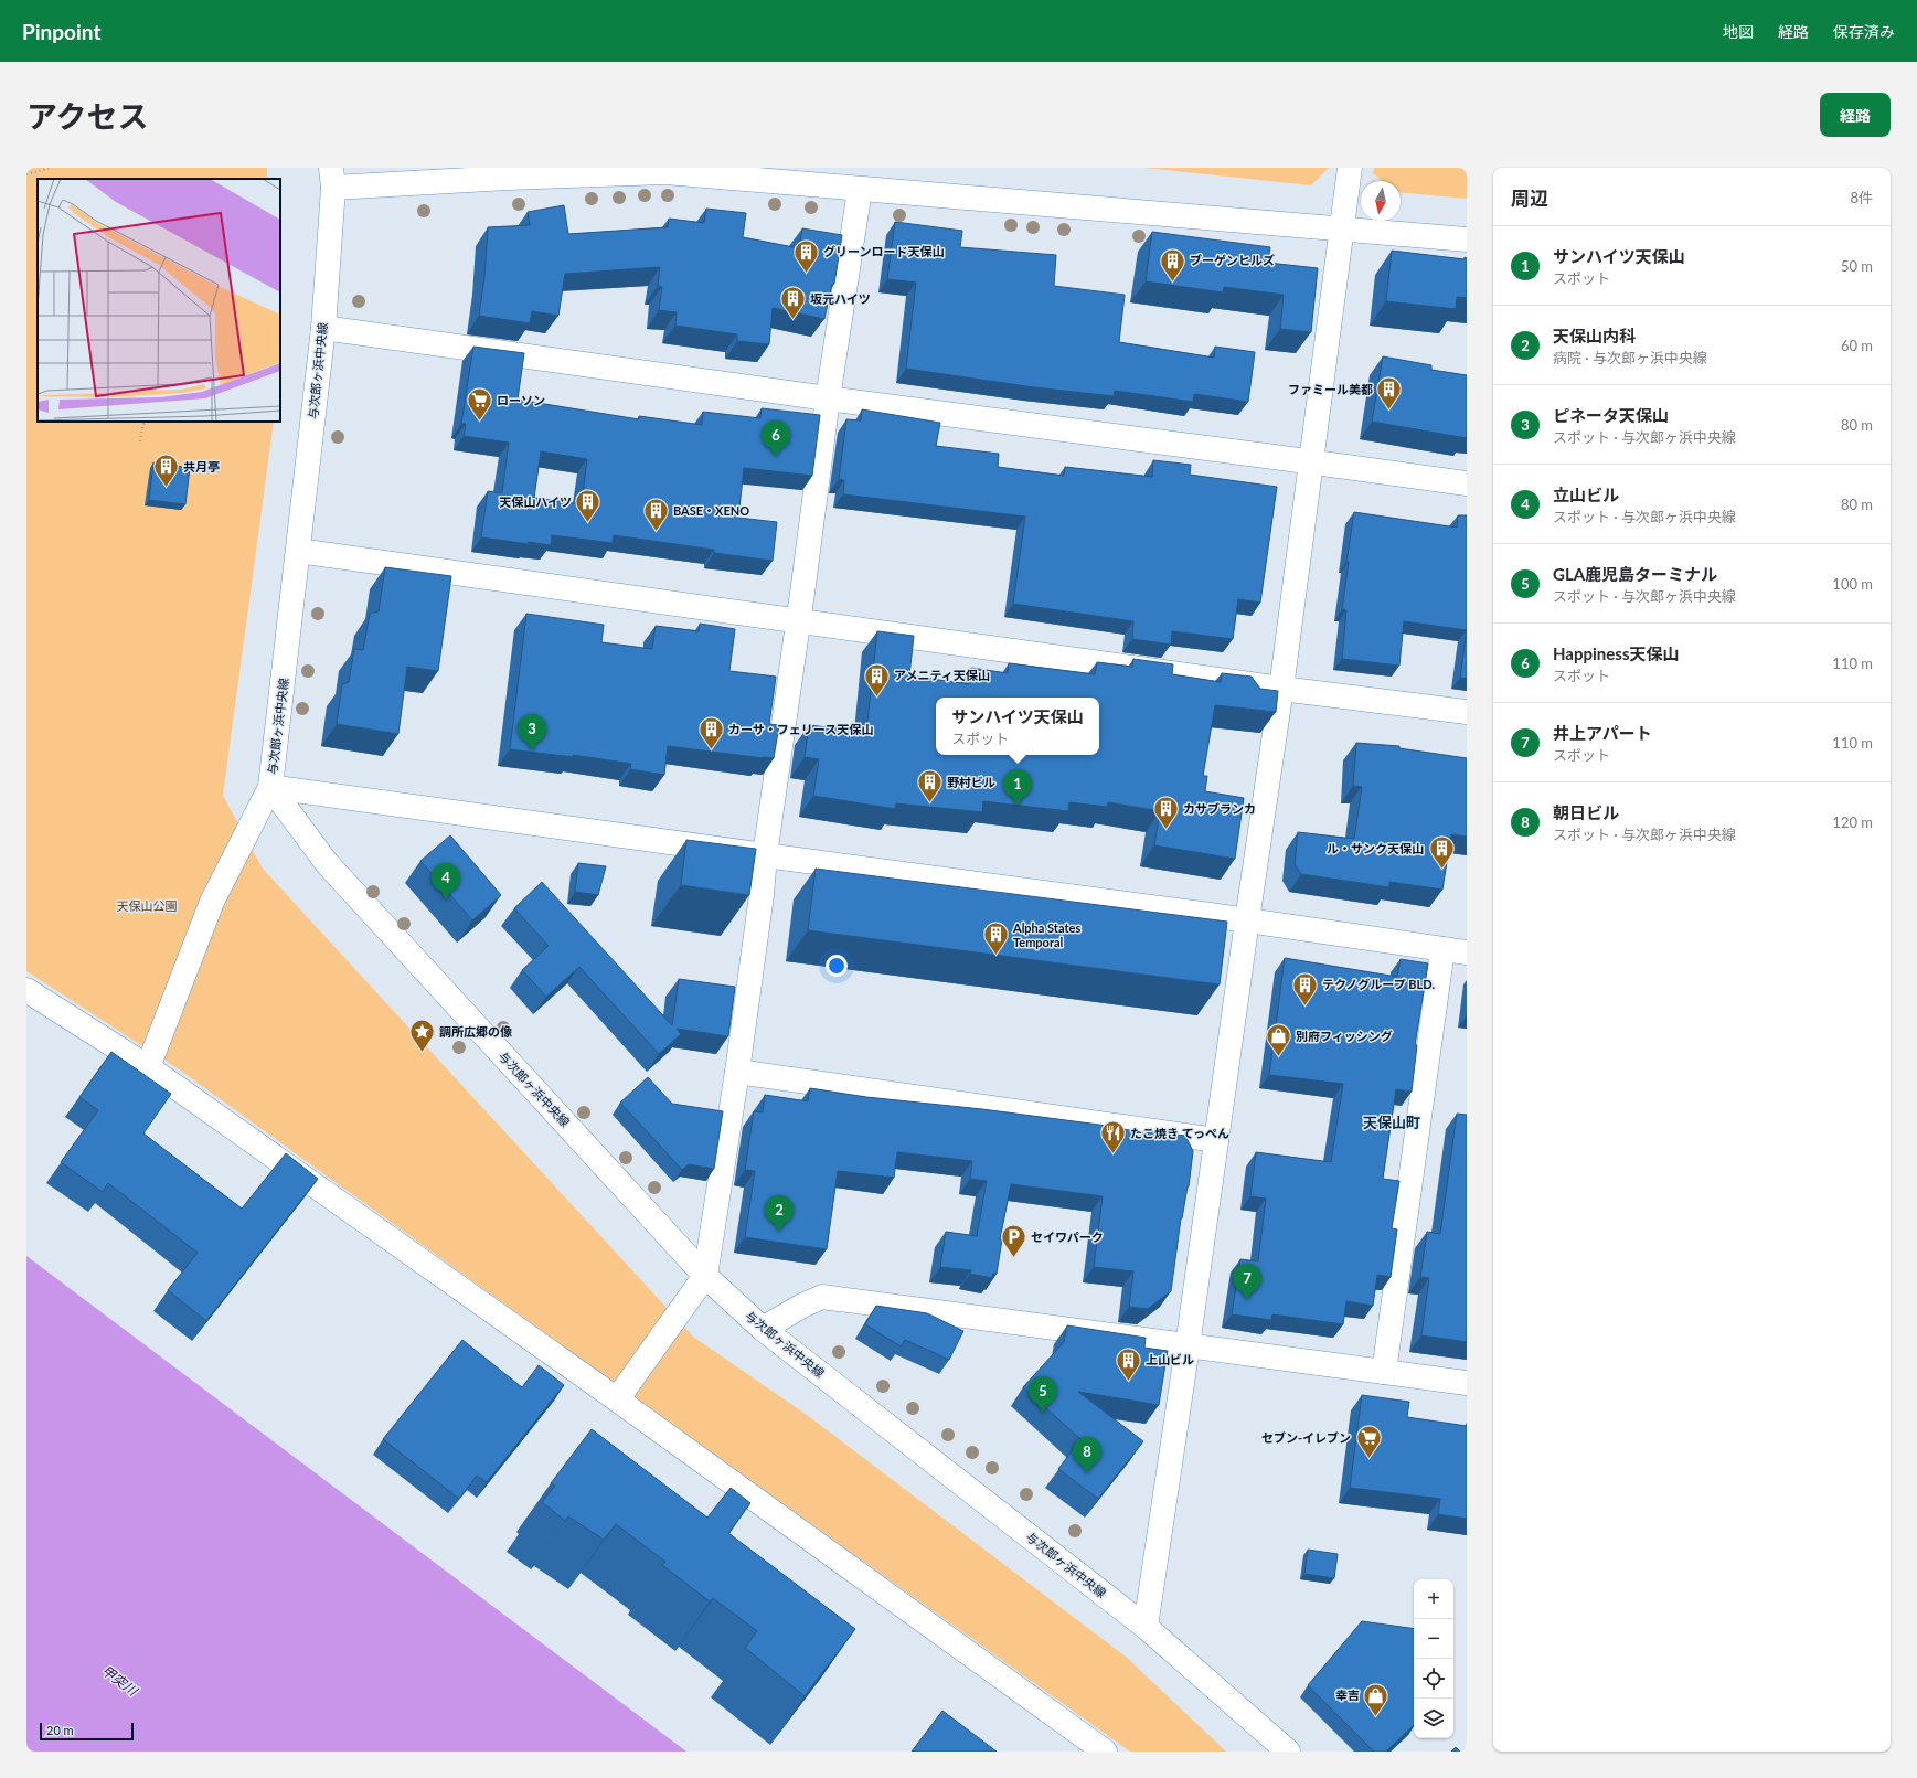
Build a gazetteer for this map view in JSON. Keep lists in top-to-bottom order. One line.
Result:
{"streets":{"street":["与次郎ヶ浜中央線"]},"districts":["天保山町"],"water":["甲突川"],"parks":["天保山公園"],"places":{"building":["グリーンロード天保山","ブーゲンヒルズ","坂元ハイツ","ファミール美都","共月亭","天保山ハイツ","BASE・XENO","アメニティ天保山","カーサ・フェリース天保山","野村ビル","カサブランカ","ル・サンク天保山","Alpha States Temporal","テクノグループ BLD.","上山ビル"],"supermarket":["ローソン","セブン-イレブン"],"place":["調所広郷の像"],"shop":["別府フィッシング","幸吉"],"restaurant":["たこ焼き てっぺん"],"parking":["セイワパーク"]},"scale_bar":"20 m","north":"bottom","page":{"header":"Pinpoint","nav":["地図","経路","保存済み"],"title":"アクセス","buttons":"経路","heading":["周辺","8件"],"list":[{"mark":"1","name":"サンハイツ天保山","note":"スポット","value":"50 m"},{"mark":"2","name":"天保山内科","note":"病院 · 与次郎ヶ浜中央線","value":"60 m"},{"mark":"3","name":"ピネータ天保山","note":"スポット · 与次郎ヶ浜中央線","value":"80 m"},{"mark":"4","name":"立山ビル","note":"スポット · 与次郎ヶ浜中央線","value":"80 m"},{"mark":"5","name":"GLA鹿児島ターミナル","note":"スポット · 与次郎ヶ浜中央線","value":"100 m"},{"mark":"6","name":"Happiness天保山","note":"スポット","value":"110 m"},{"mark":"7","name":"井上アパート","note":"スポット","value":"110 m"},{"mark":"8","name":"朝日ビル","note":"スポット · 与次郎ヶ浜中央線","value":"120 m"}],"pins":["6","3","1","4","2","7","5","8"],"popup":["サンハイツ天保山","スポット"],"map_buttons":["+","−"],"scale":"20 m"}}
